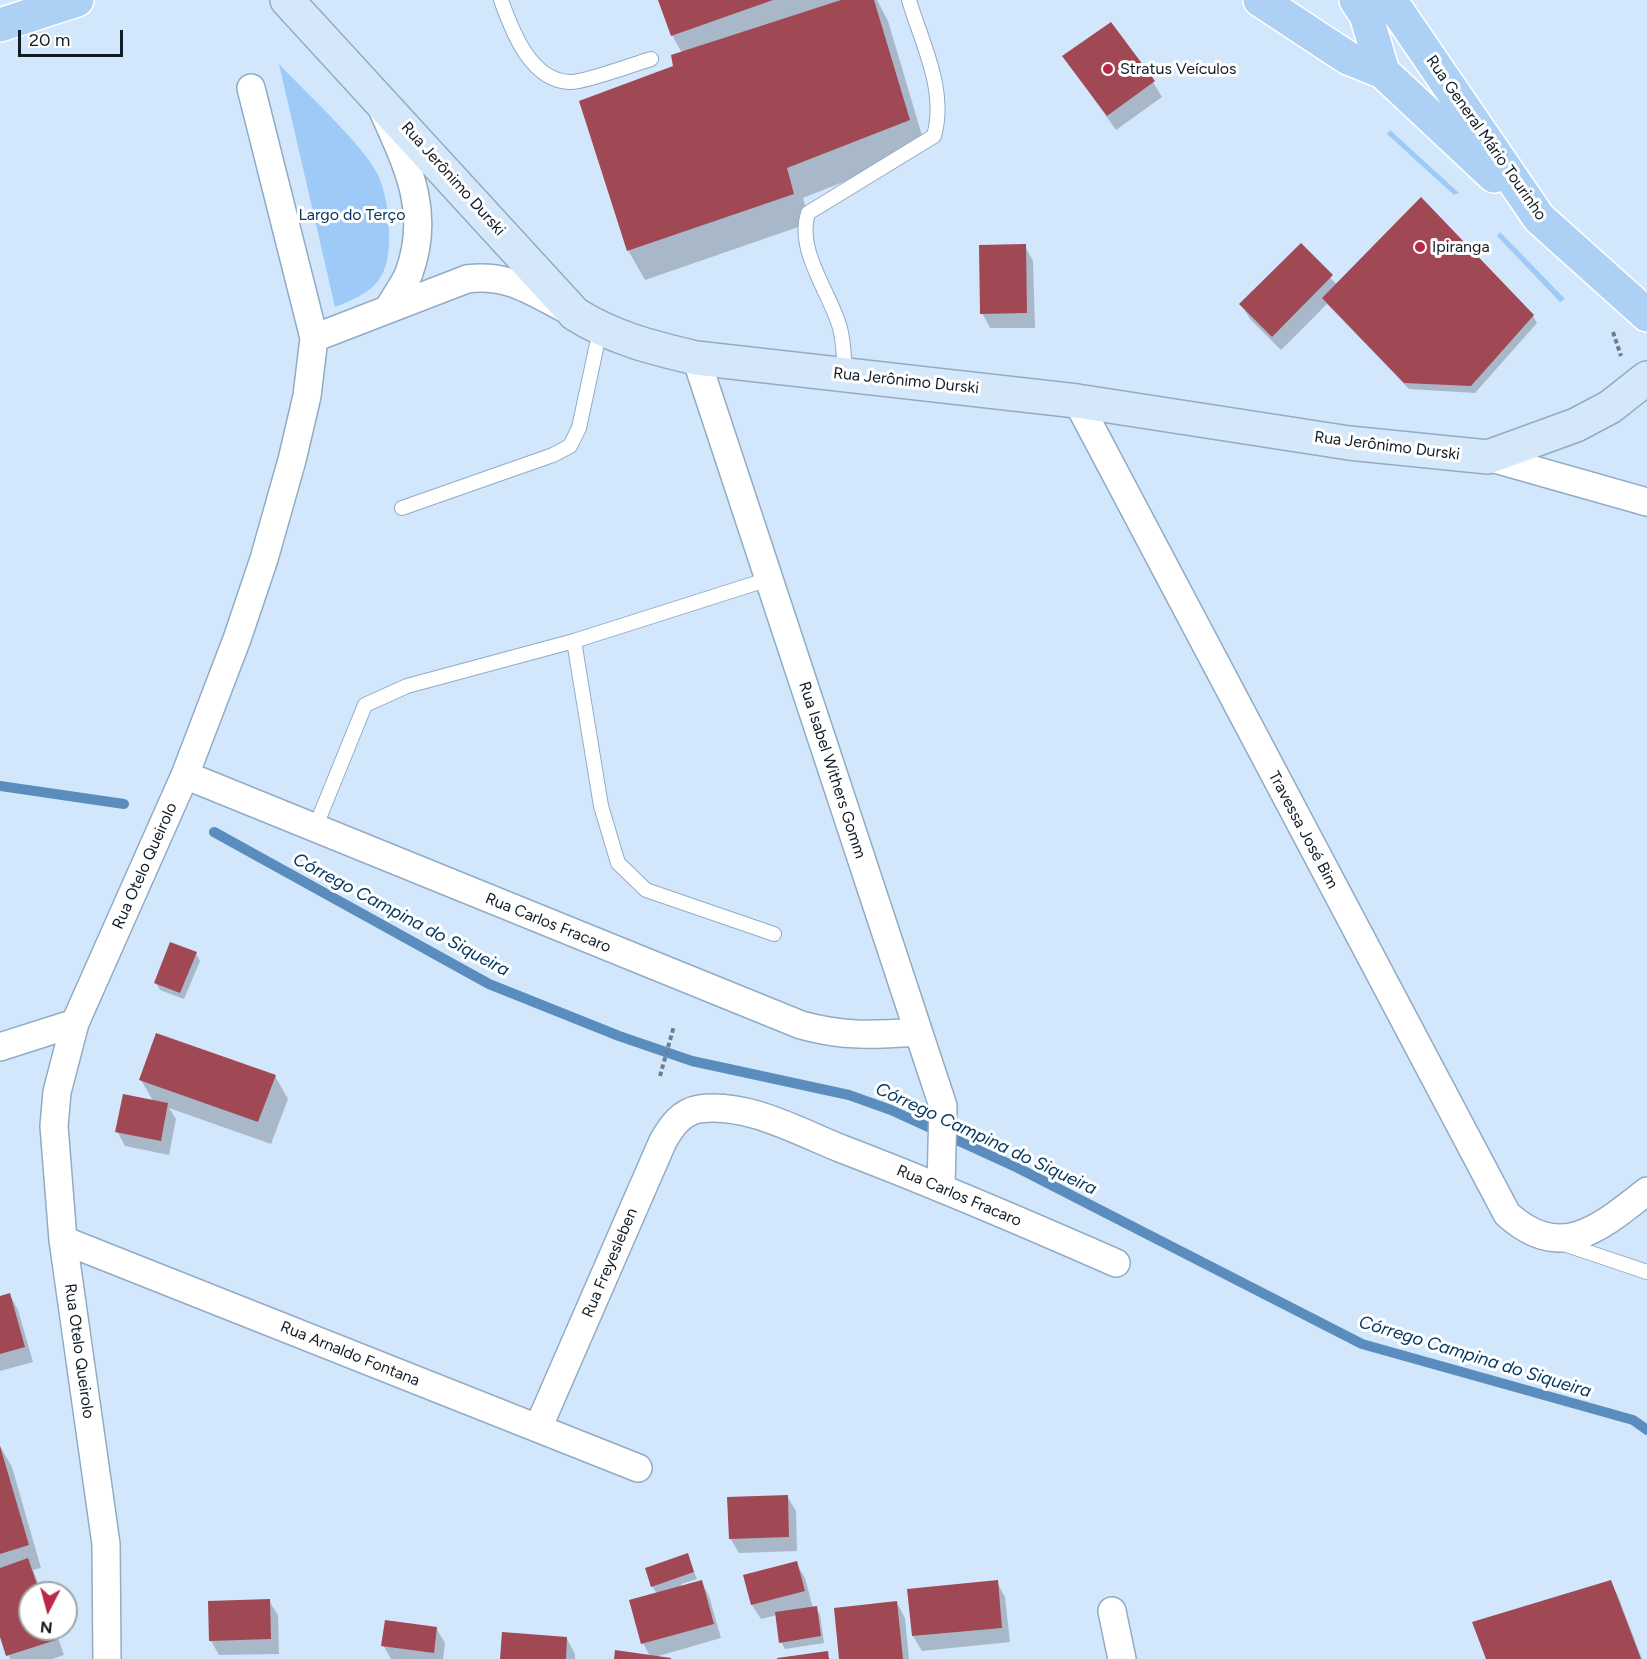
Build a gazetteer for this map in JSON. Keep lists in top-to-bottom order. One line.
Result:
{"streets":{"main road":["Rua General Mário Tourinho"],"street":["Rua Jerônimo Durski","Rua Isabel Withers Gomm","Travessa José Bim","Rua Otelo Queirolo","Rua Carlos Fracaro","Rua Freyesleben","Rua Arnaldo Fontana"]},"crossings":[["Rua Jerônimo Durski","Rua Isabel Withers Gomm"],["Rua Jerônimo Durski","Travessa José Bim"],["Rua Isabel Withers Gomm","Rua Carlos Fracaro"],["Rua Otelo Queirolo","Rua Carlos Fracaro"],["Rua Otelo Queirolo","Rua Arnaldo Fontana"],["Rua Carlos Fracaro","Rua Freyesleben"],["Rua Freyesleben","Rua Arnaldo Fontana"]],"water":["Córrego Campina do Siqueira"],"parks":["Largo do Terço"],"places":["Stratus Veículos","Ipiranga"],"scale_bar":"20 m","north":"bottom"}
